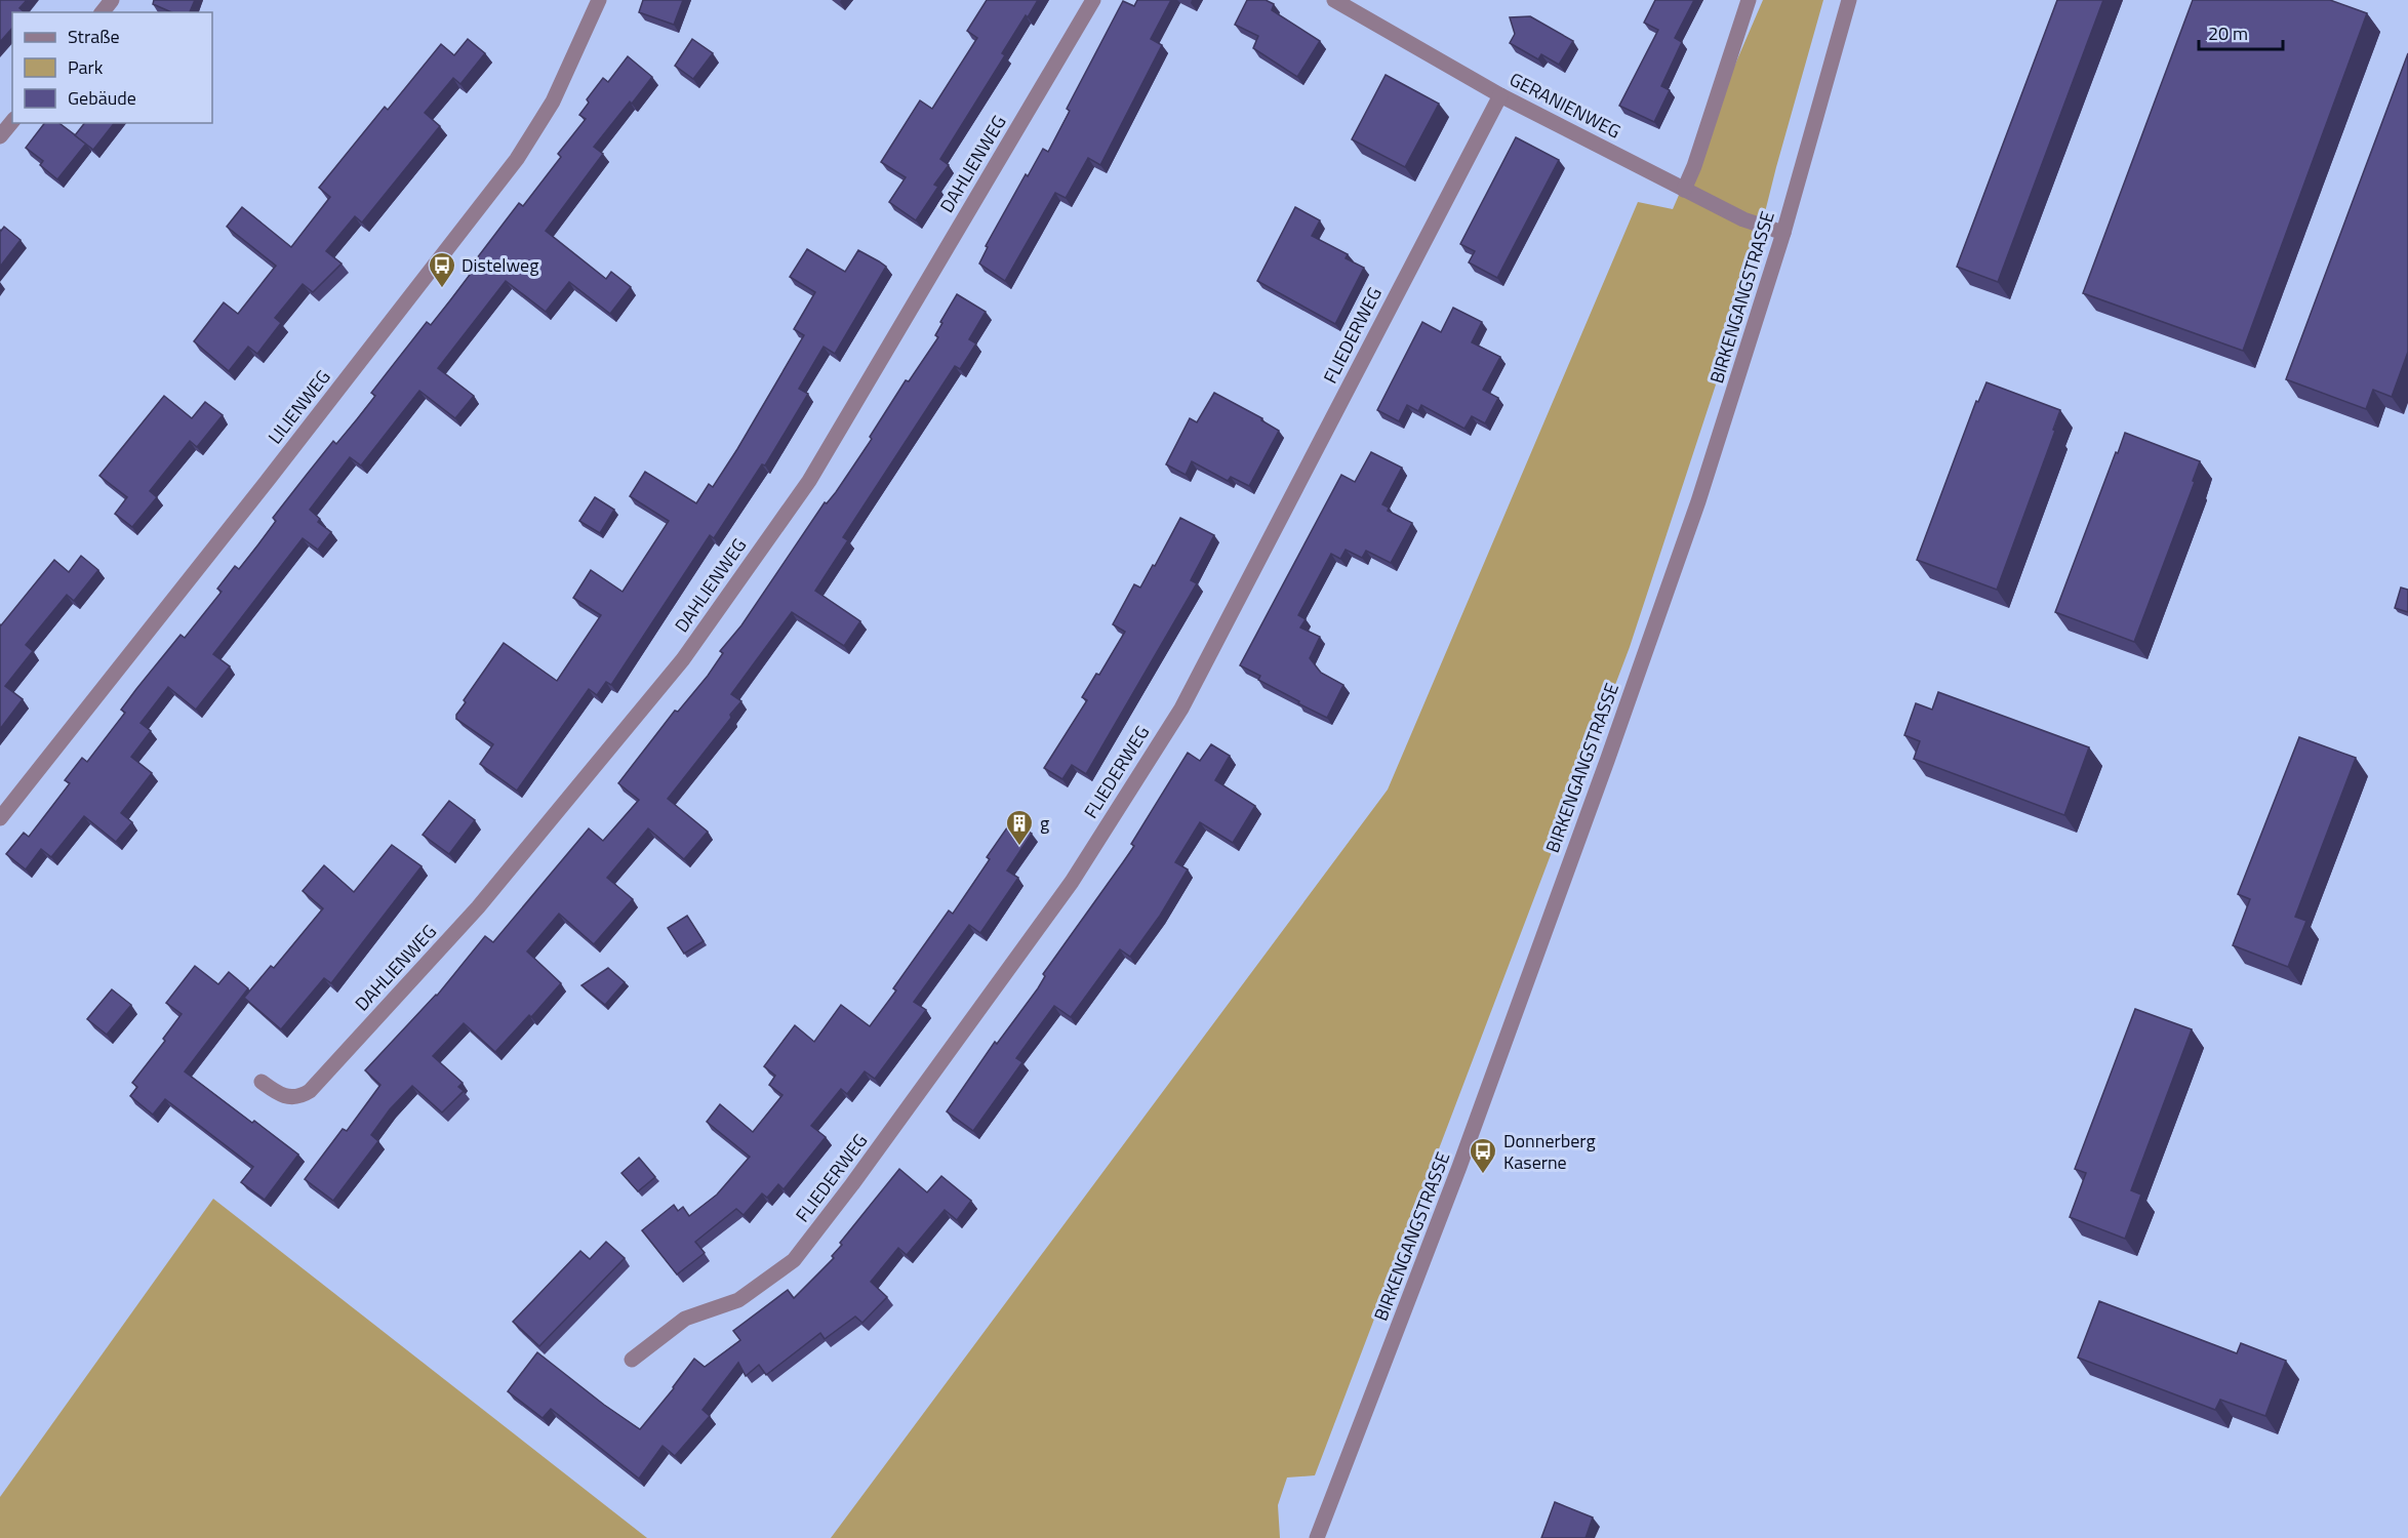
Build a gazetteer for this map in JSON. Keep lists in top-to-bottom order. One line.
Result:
{"streets":{"street":["GERANIENWEG","DAHLIENWEG","BIRKENGANGSTRASSE","FLIEDERWEG","LILIENWEG"]},"crossings":[["GERANIENWEG","BIRKENGANGSTRASSE"],["GERANIENWEG","FLIEDERWEG"]],"places":{"bus stop":["Distelweg","Donnerberg Kaserne"],"building":["g"]},"legend":["Straße","Park","Gebäude"],"scale_bar":"20 m"}
